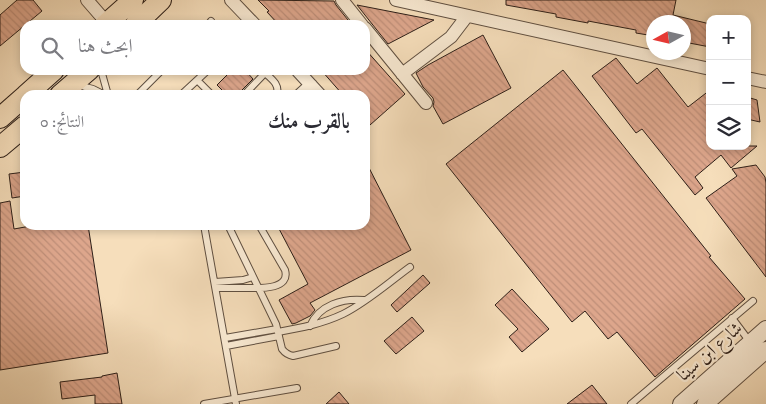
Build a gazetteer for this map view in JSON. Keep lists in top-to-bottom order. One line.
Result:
{"streets":{"street":["شارع ابن سينا"]},"north":"left","page":{"map_buttons":["+","−"],"search":"ابحث هنا","heading":["بالقرب منك","النتائج: 0"]}}
